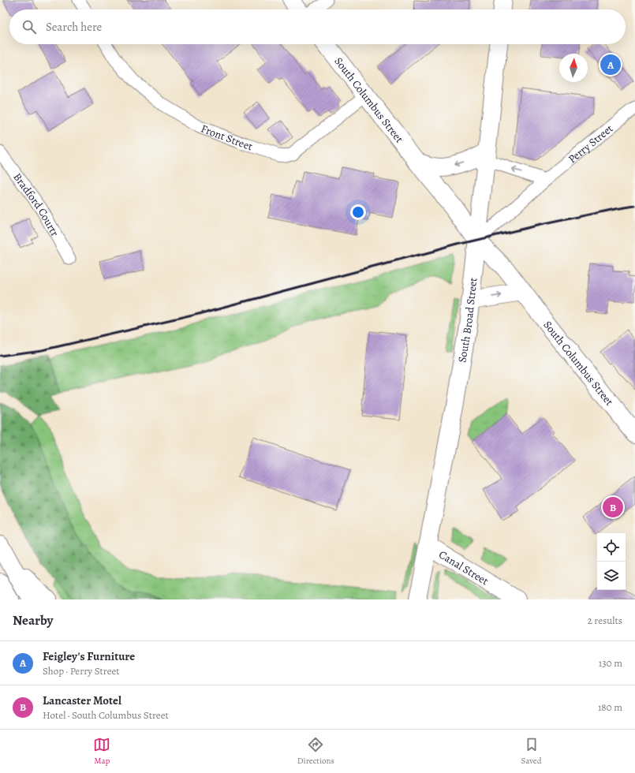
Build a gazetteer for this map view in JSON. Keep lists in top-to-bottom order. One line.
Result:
{"streets":{"main road":["South Columbus Street","South Broad Street","Canal Street"],"street":["Front Street","Perry Street","Bradford Courtr"]},"crossings":[["South Columbus Street","Front Street"],["South Columbus Street","Perry Street"],["South Columbus Street","South Broad Street"],["Perry Street","South Broad Street"],["South Broad Street","Canal Street"]],"north":"top","page":{"search":"Search here","pins":["A","B"],"heading":["Nearby","2 results"],"list":[{"mark":"A","name":"Feigley's Furniture","note":"Shop · Perry Street","value":"130 m"},{"mark":"B","name":"Lancaster Motel","note":"Hotel · South Columbus Street","value":"180 m"}],"nav":["Map","Directions","Saved"]}}
